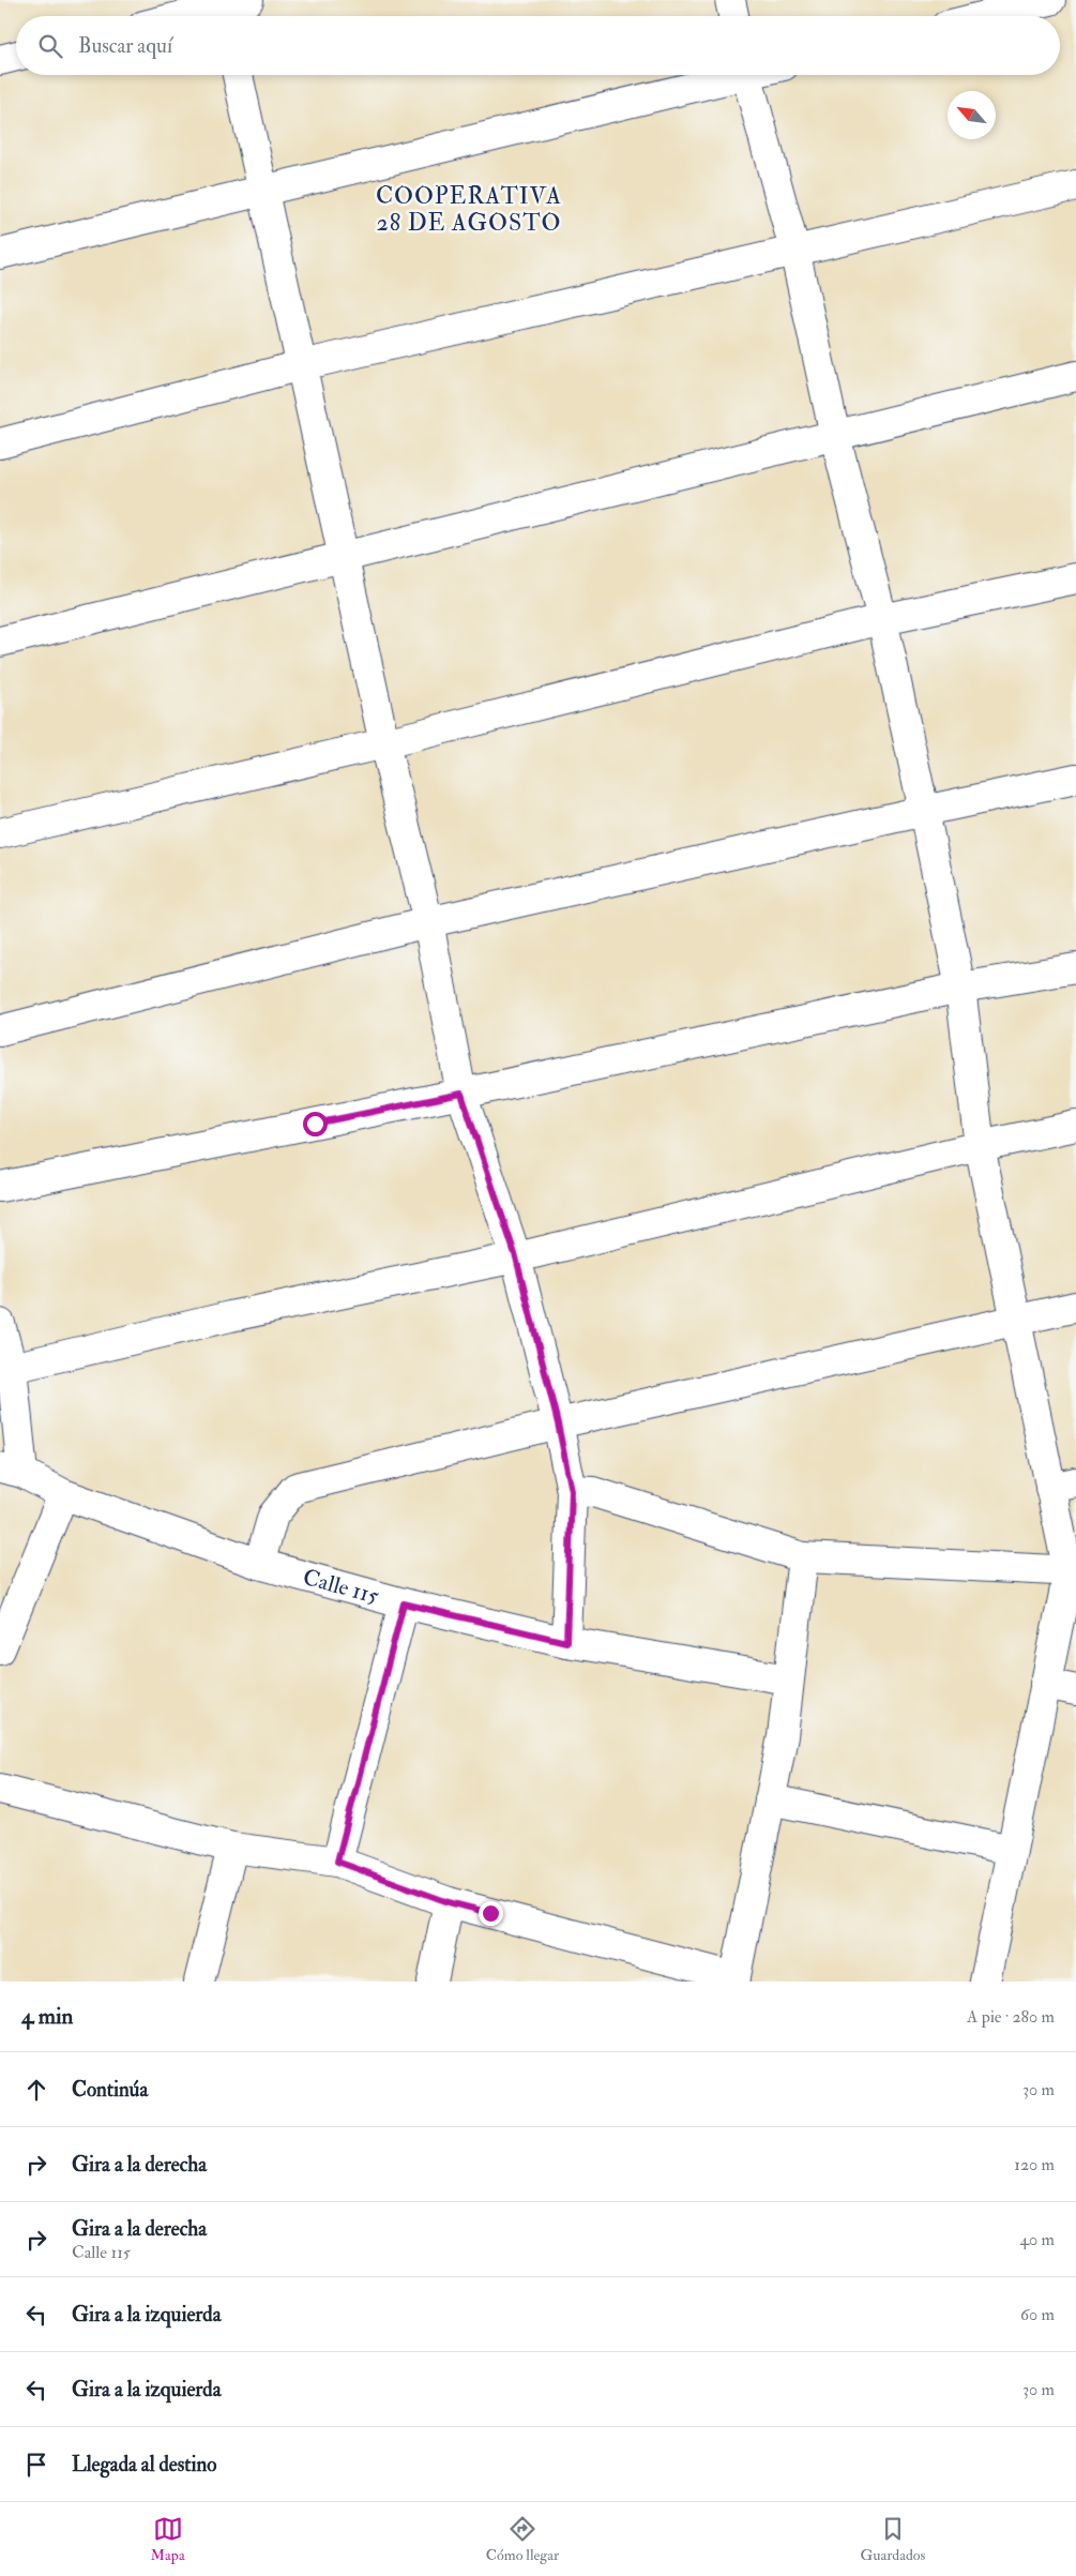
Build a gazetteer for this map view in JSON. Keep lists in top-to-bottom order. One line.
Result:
{"streets":{"street":["Calle 115"]},"districts":["COOPERATIVA 28 DE AGOSTO"],"north":"top left","page":{"search":"Buscar aquí","heading":["4 min","A pie · 280 m"],"list":[["Continúa","30 m"],["Gira a la derecha","120 m"],["Gira a la derecha","Calle 115","40 m"],["Gira a la izquierda","60 m"],["Gira a la izquierda","30 m"],"Llegada al destino"],"nav":["Mapa","Cómo llegar","Guardados"]}}
